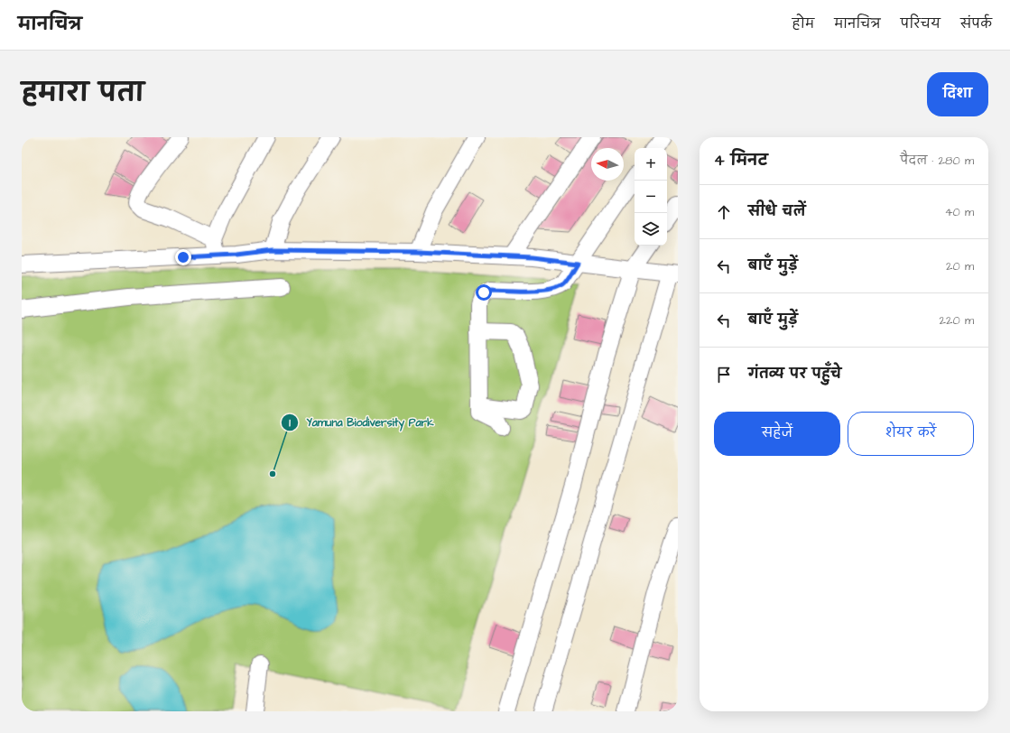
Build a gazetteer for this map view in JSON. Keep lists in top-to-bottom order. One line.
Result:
{"places":["Yamuna Biodiversity Park"],"north":"left","page":{"header":"मानचित्र","nav":["होम","मानचित्र","परिचय","संपर्क"],"title":"हमारा पता","buttons":["दिशा",["सहेजें","शेयर करें"]],"heading":["4 मिनट","पैदल · 280 m"],"map_buttons":["+","−"],"list":[["सीधे चलें","40 m"],["बाएँ मुड़ें","20 m"],["बाएँ मुड़ें","220 m"],"गंतव्य पर पहुँचे"]}}
